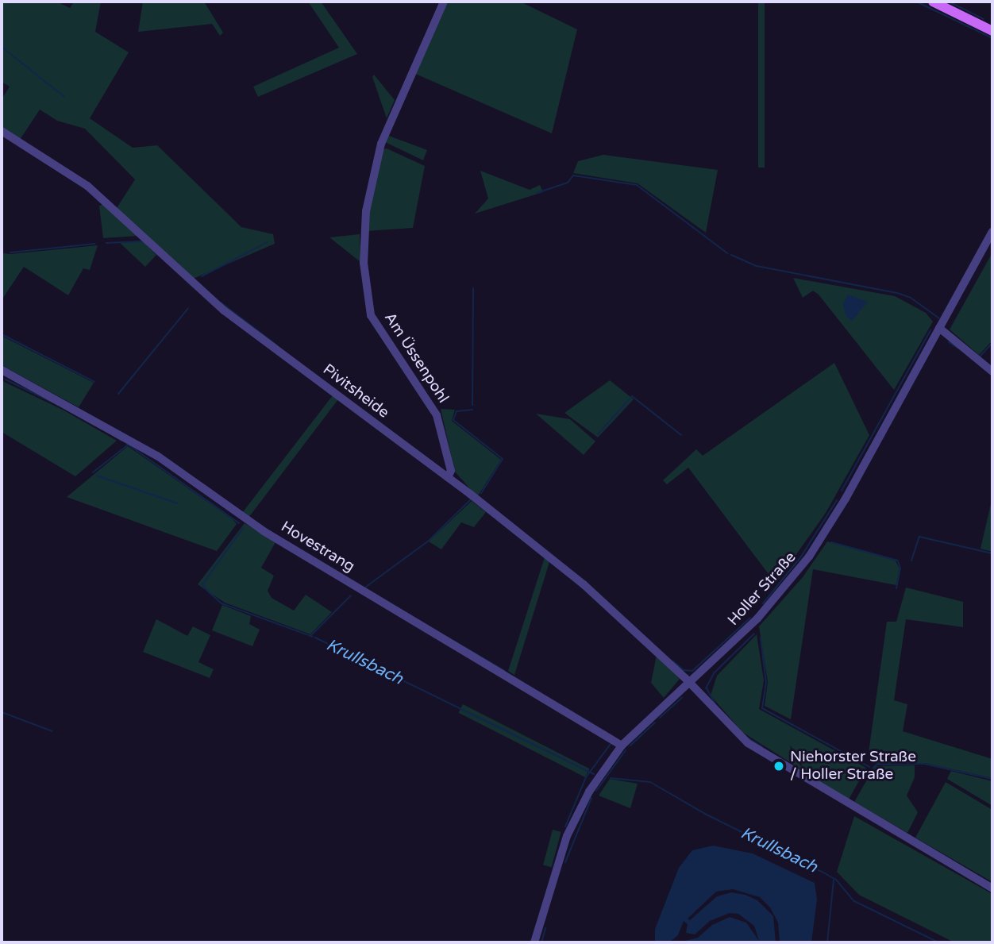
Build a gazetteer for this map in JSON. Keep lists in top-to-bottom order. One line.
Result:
{"streets":{"street":["Am Üssenpohl","Pivitsheide","Hovestrang","Holler Straße"]},"crossings":[["Am Üssenpohl","Pivitsheide"],["Pivitsheide","Holler Straße"],["Hovestrang","Holler Straße"]],"water":["Krullsbach"],"places":["Niehorster Straße / Holler Straße"]}
